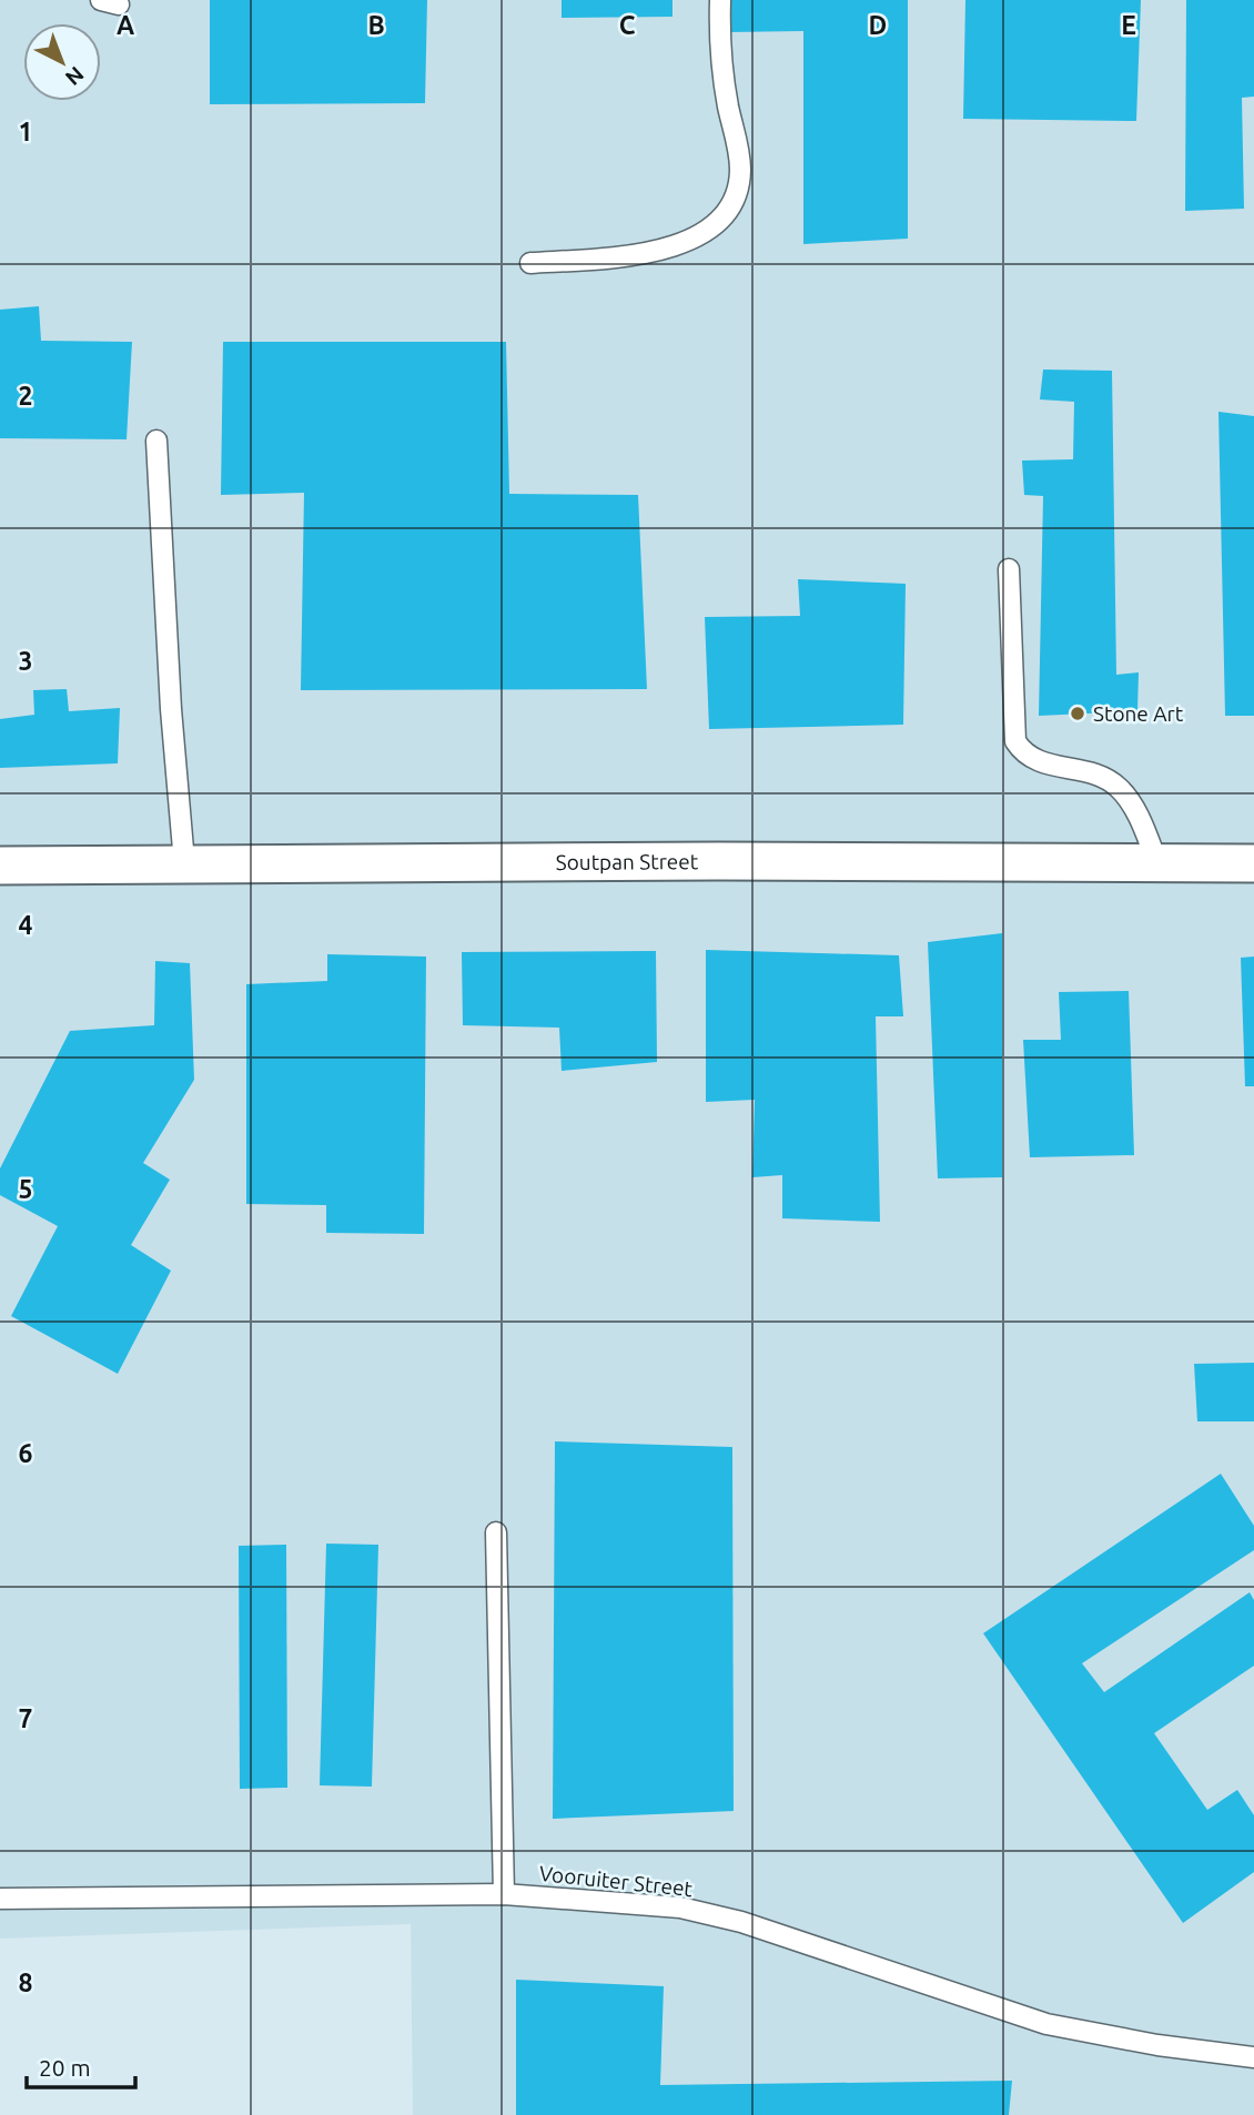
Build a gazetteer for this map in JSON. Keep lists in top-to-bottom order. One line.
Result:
{"streets":{"street":["Soutpan Street"],"lane":["Vooruiter Street"]},"places":["Stone Art"],"scale_bar":"20 m","north":"bottom right","grid":{"columns":["A","B","C","D","E"],"rows":["1","2","3","4","5","6","7","8"]}}
